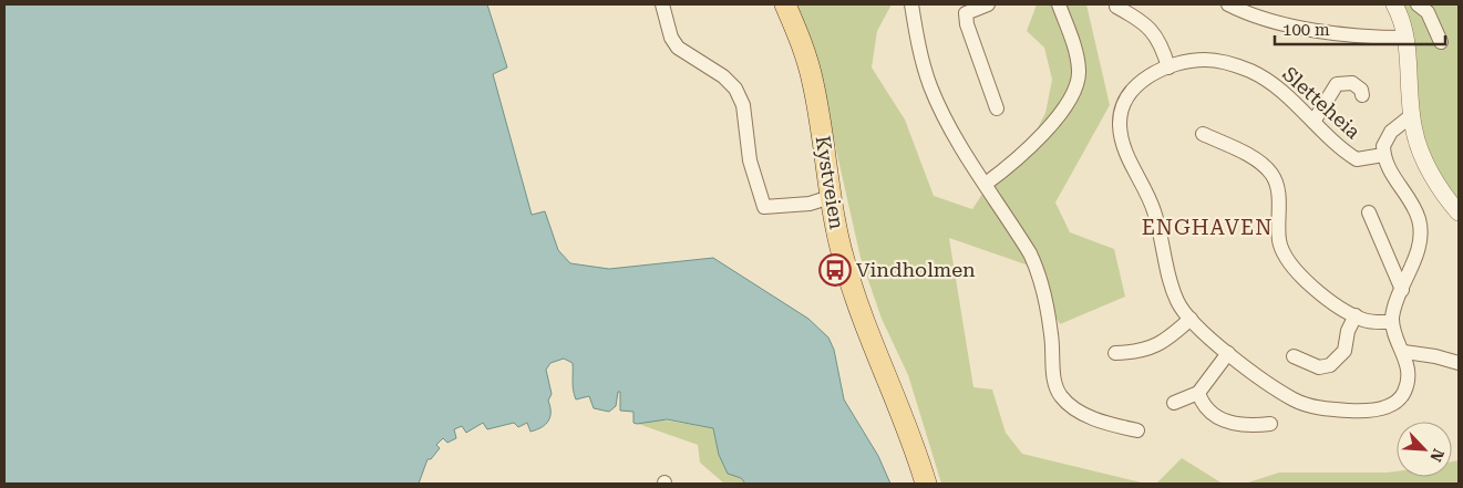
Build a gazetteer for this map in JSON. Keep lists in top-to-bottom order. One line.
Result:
{"streets":{"main road":["Kystveien"],"street":["Sletteheia"]},"districts":["ENGHAVEN"],"places":{"bus stop":["Vindholmen"]},"scale_bar":"100 m","north":"bottom right"}
